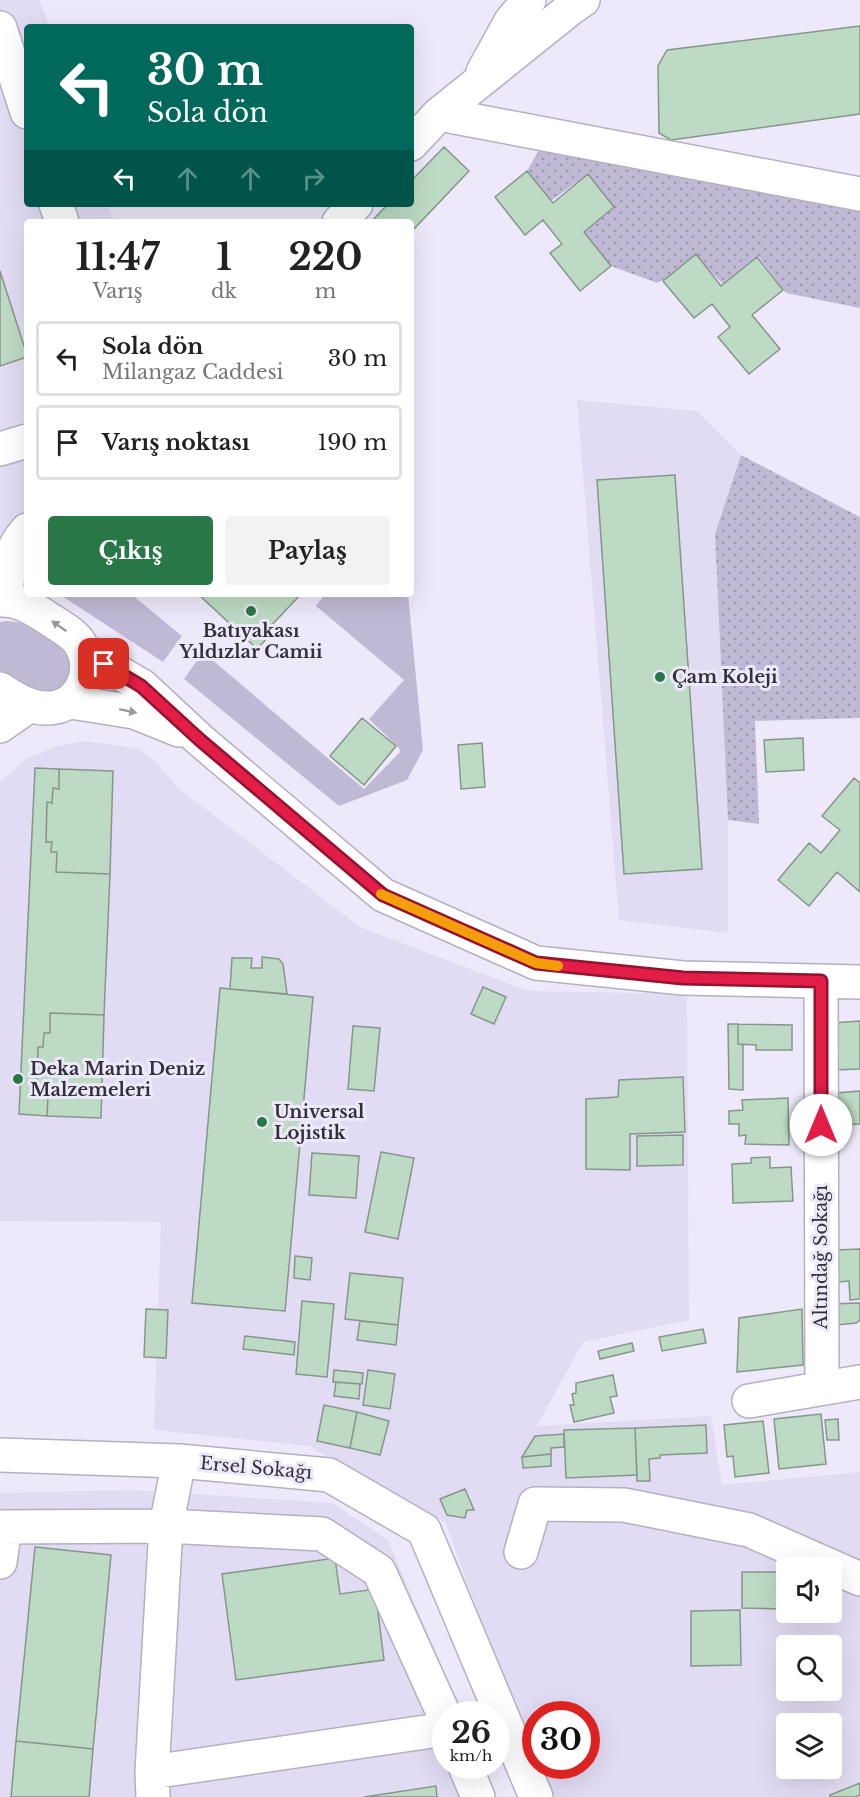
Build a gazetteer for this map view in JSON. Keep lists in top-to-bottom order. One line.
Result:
{"streets":{"street":["Altındağ Sokağı","Ersel Sokağı"]},"places":["Batıyakası Yıldızlar Camii","Çam Koleji","Deka Marin Deniz Malzemeleri","Universal Lojistik"],"page":{"turn":["30 m","Sola dön"],"eta":["11:47","Varış","1","dk","220","m"],"list":[{"name":"Sola dön","note":"Milangaz Caddesi","value":"30 m"},{"name":"Varış noktası","value":"190 m"}],"buttons":["Çıkış","Paylaş"],"speed":"26 km/h","limit":"30"}}
